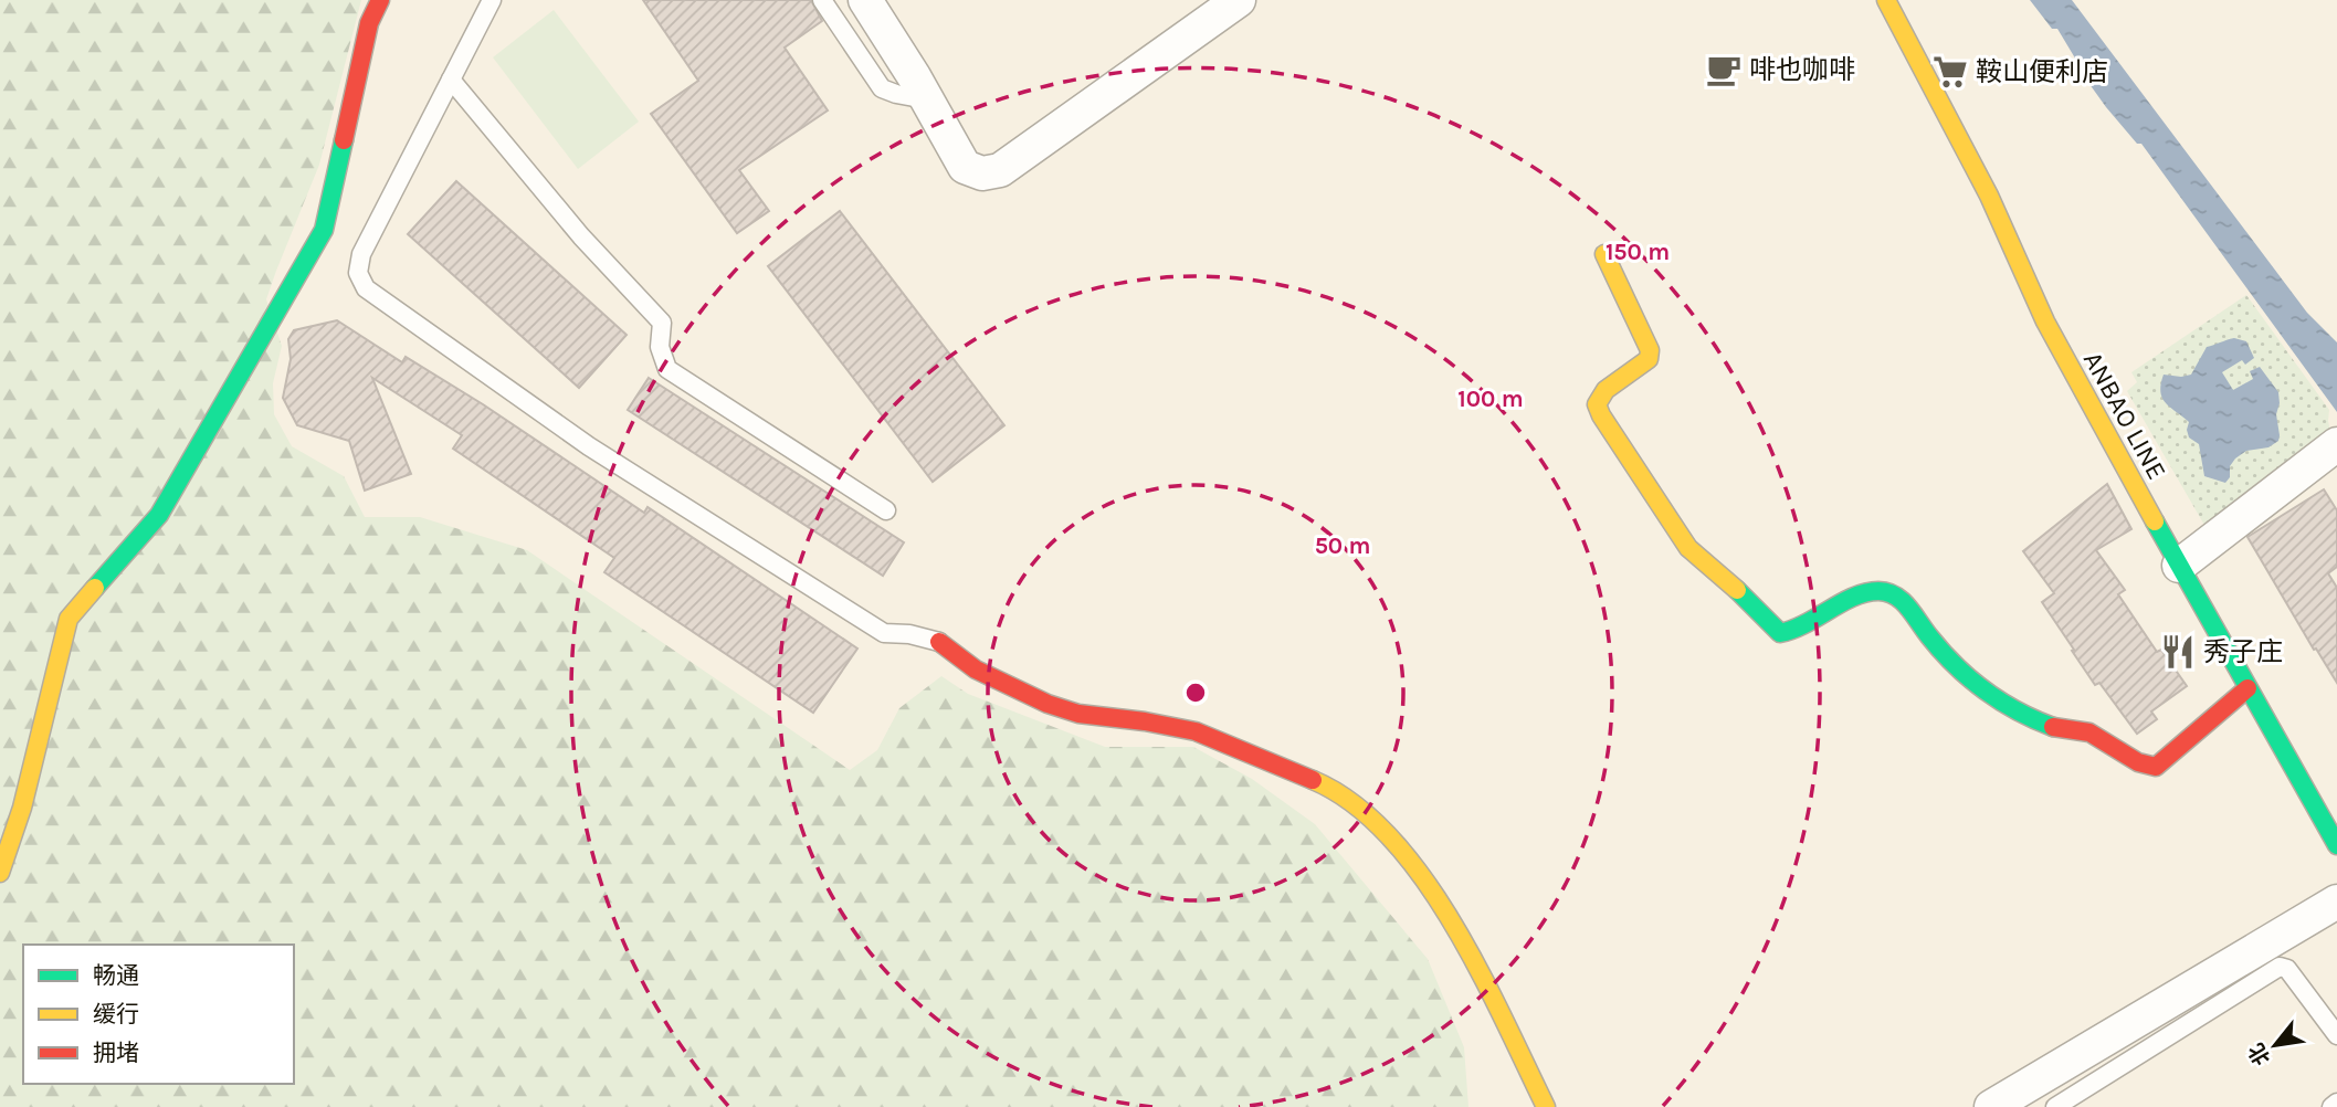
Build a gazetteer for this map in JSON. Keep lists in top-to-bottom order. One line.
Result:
{"streets":{"street":["ANBAO LINE"]},"places":{"cafe":["啡也咖啡"],"supermarket":["鞍山便利店"],"restaurant":["秀子庄"]},"legend":["畅通","缓行","拥堵"],"north":"bottom left","rings":["150 m","100 m","50 m"]}
